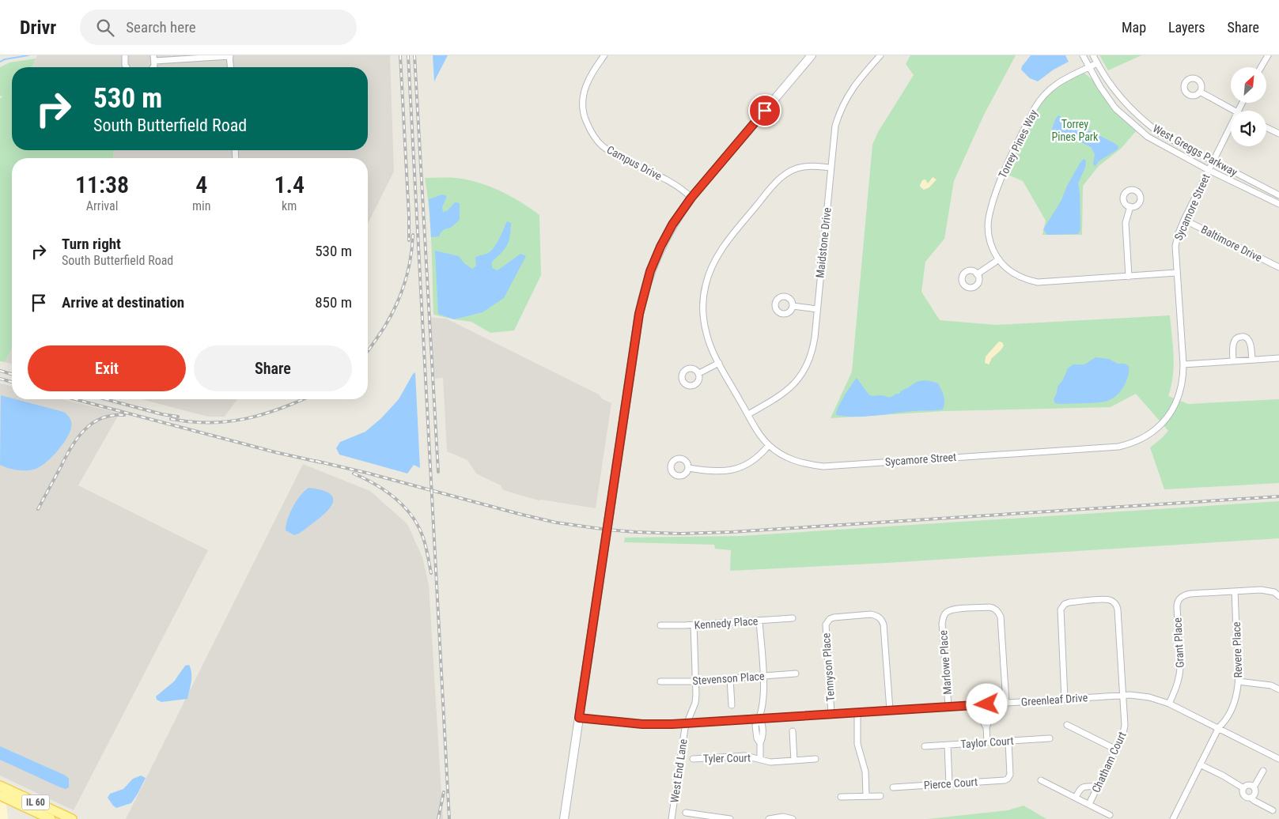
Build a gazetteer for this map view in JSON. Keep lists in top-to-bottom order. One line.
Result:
{"streets":{"main road":["IL 60"],"street":["Torrey Pines Way","West Greggs Parkway","Campus Drive","Sycamore Street","Maidstone Drive","Baltimore Drive","Kennedy Place","Grant Place","Revere Place","Marlowe Place","Tennyson Place","Stevenson Place","Greenleaf Drive","Taylor Court","Tyler Court","Chatham Court","West End Lane","Pierce Court"]},"crossings":[["Torrey Pines Way","West Greggs Parkway"],["Torrey Pines Way","Sycamore Street"],["West Greggs Parkway","Sycamore Street"],["Sycamore Street","Maidstone Drive"],["Sycamore Street","Baltimore Drive"],["Kennedy Place","Tyler Court"],["Kennedy Place","West End Lane"],["Grant Place","Revere Place"],["Grant Place","Greenleaf Drive"],["Revere Place","Greenleaf Drive"],["Marlowe Place","Greenleaf Drive"],["Tennyson Place","Greenleaf Drive"],["Stevenson Place","Tyler Court"],["Stevenson Place","West End Lane"],["Greenleaf Drive","Tyler Court"],["Greenleaf Drive","Chatham Court"],["Greenleaf Drive","West End Lane"],["Taylor Court","Pierce Court"]],"parks":["Torrey Pines Park"],"north":"top right","page":{"header":"Drivr","search":"Search here","nav":["Map","Layers","Share"],"turn":["530 m","South Butterfield Road"],"eta":["11:38","Arrival","4","min","1.4","km"],"list":[{"name":"Turn right","note":"South Butterfield Road","value":"530 m"},{"name":"Arrive at destination","value":"850 m"}],"buttons":["Exit","Share"]}}
